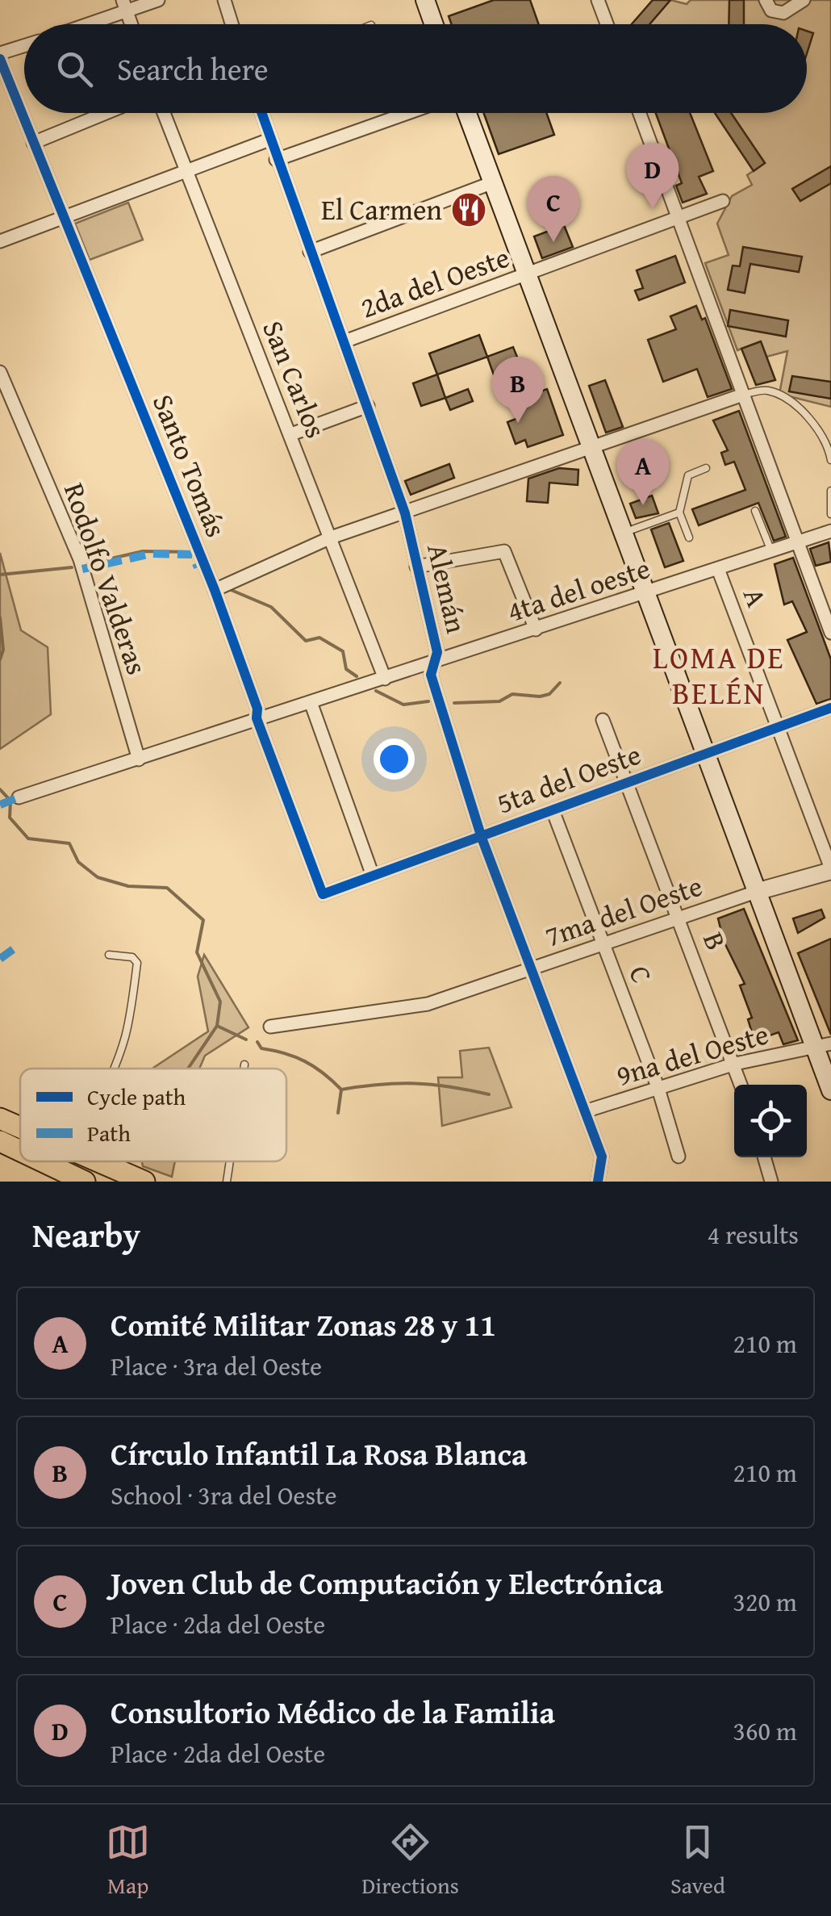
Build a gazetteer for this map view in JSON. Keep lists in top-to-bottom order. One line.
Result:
{"streets":{"street":["2da del Oeste","San Carlos","Santo Tomás","Rodolfo Valderas","Alemán","4ta del oeste","A","5ta del Oeste","7ma del Oeste","B","C","9na del Oeste"]},"crossings":[["2da del Oeste","Alemán"],["San Carlos","4ta del oeste"],["Santo Tomás","4ta del oeste"],["Santo Tomás","5ta del Oeste"],["Rodolfo Valderas","4ta del oeste"],["Alemán","4ta del oeste"],["Alemán","5ta del Oeste"],["Alemán","7ma del Oeste"],["Alemán","9na del Oeste"],["4ta del oeste","A"],["A","5ta del Oeste"],["5ta del Oeste","B"],["5ta del Oeste","C"],["7ma del Oeste","B"],["7ma del Oeste","C"],["B","9na del Oeste"],["C","9na del Oeste"]],"districts":["LOMA DE BELÉN"],"places":{"restaurant":["El Carmen"]},"legend":["Cycle path","Path"],"page":{"search":"Search here","pins":["D","C","B","A"],"heading":["Nearby","4 results"],"list":[{"mark":"A","name":"Comité Militar Zonas 28 y 11","note":"Place · 3ra del Oeste","value":"210 m"},{"mark":"B","name":"Círculo Infantil La Rosa Blanca","note":"School · 3ra del Oeste","value":"210 m"},{"mark":"C","name":"Joven Club de Computación y Electrónica","note":"Place · 2da del Oeste","value":"320 m"},{"mark":"D","name":"Consultorio Médico de la Familia","note":"Place · 2da del Oeste","value":"360 m"}],"nav":["Map","Directions","Saved"]}}
